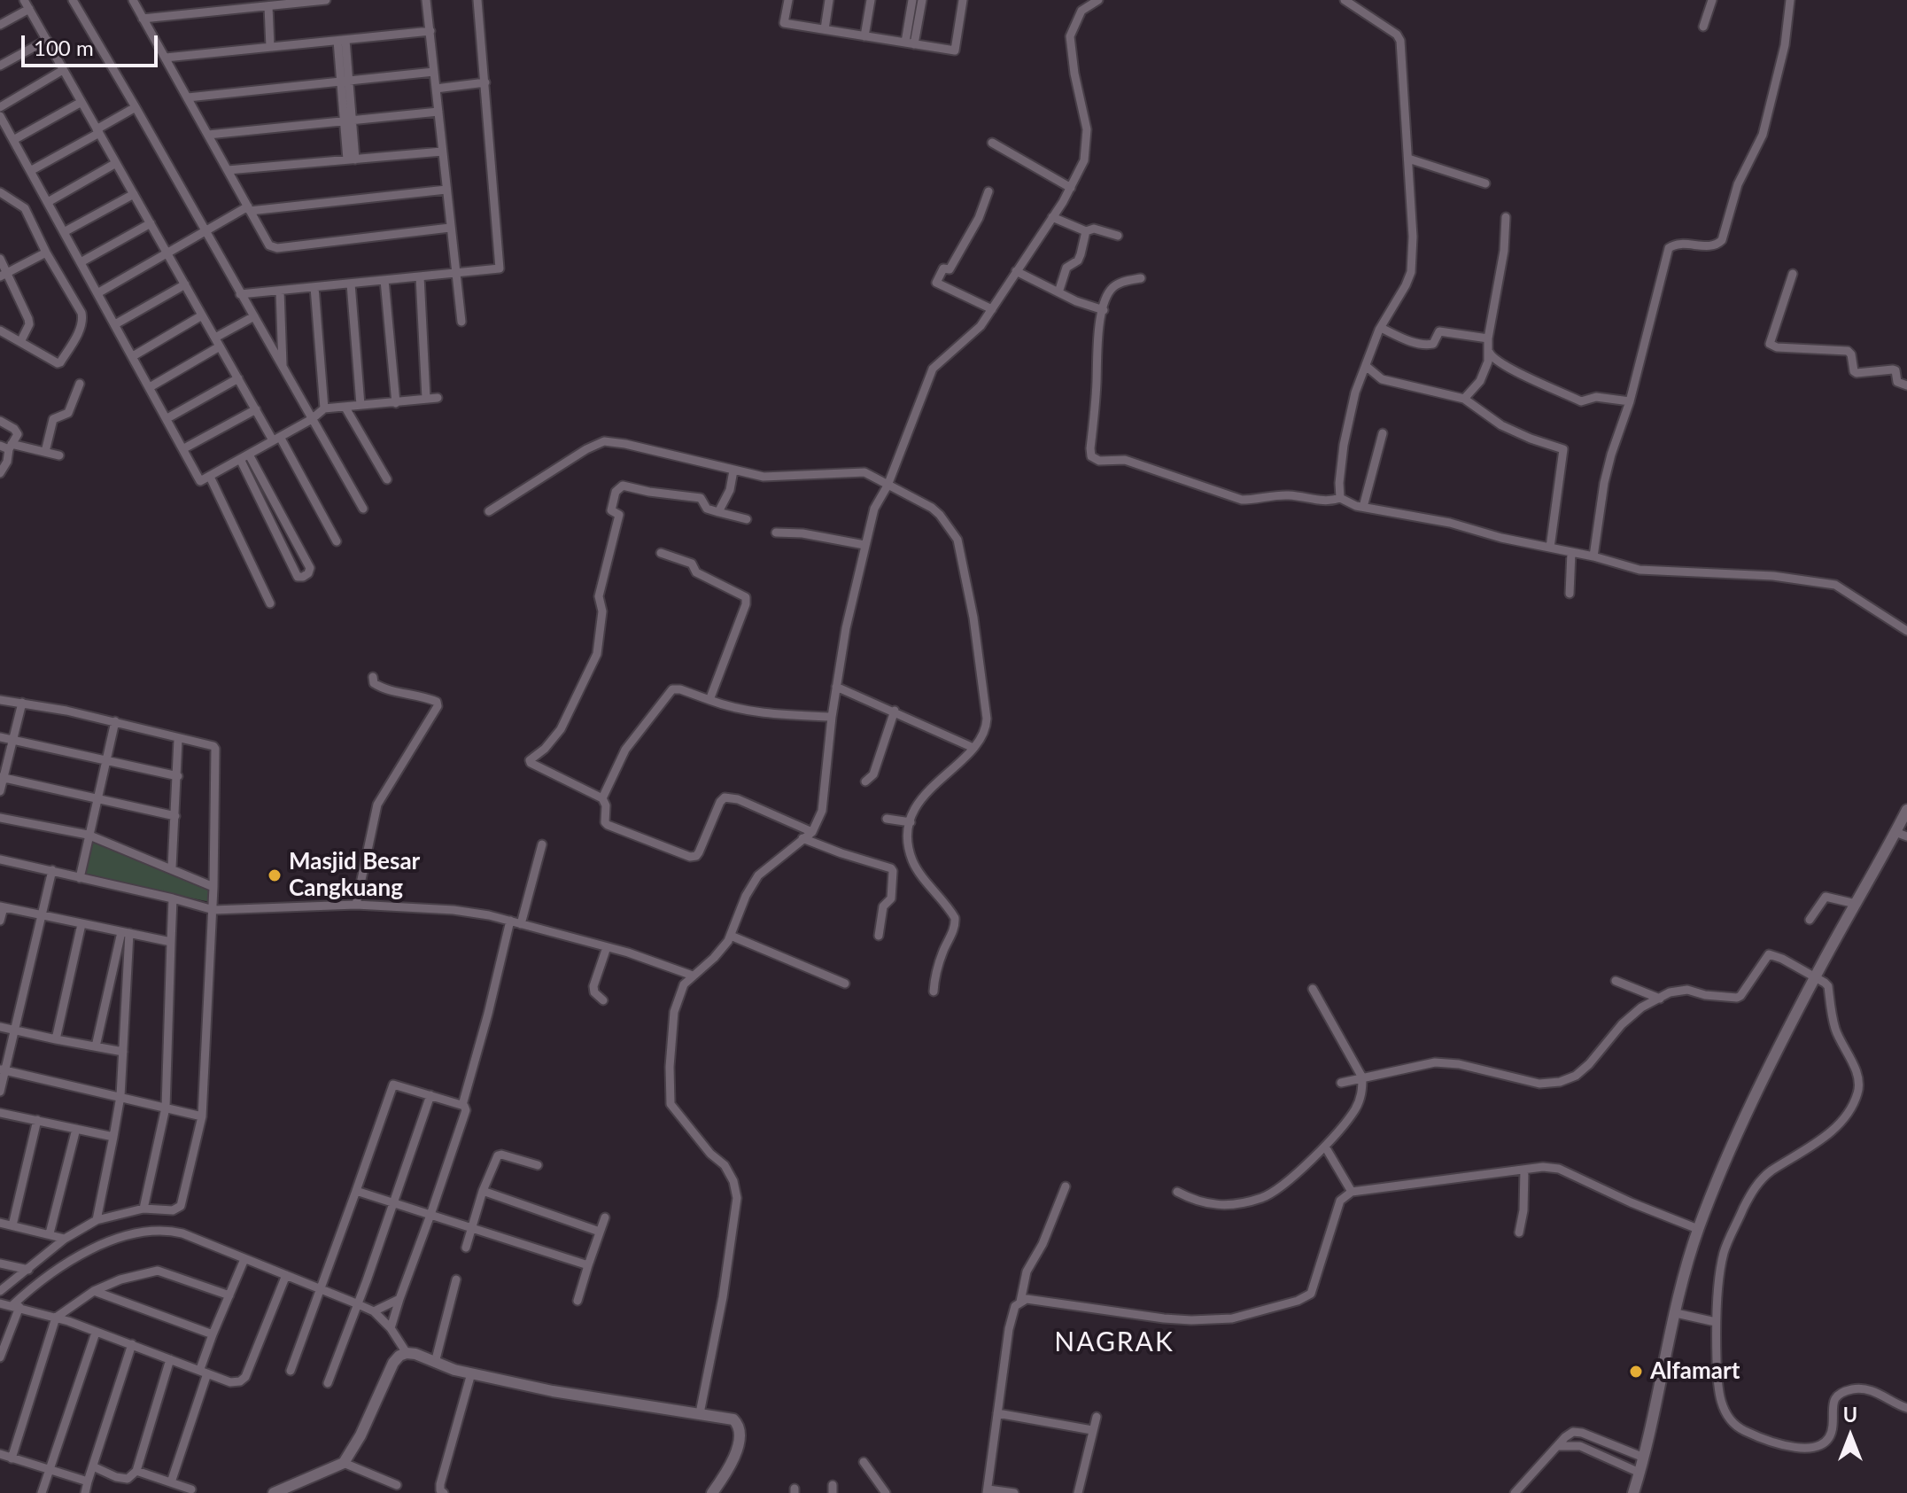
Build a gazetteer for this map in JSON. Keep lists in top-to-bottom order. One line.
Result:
{"districts":["NAGRAK"],"places":["Masjid Besar Cangkuang","Alfamart"],"scale_bar":"100 m","north":"top"}
